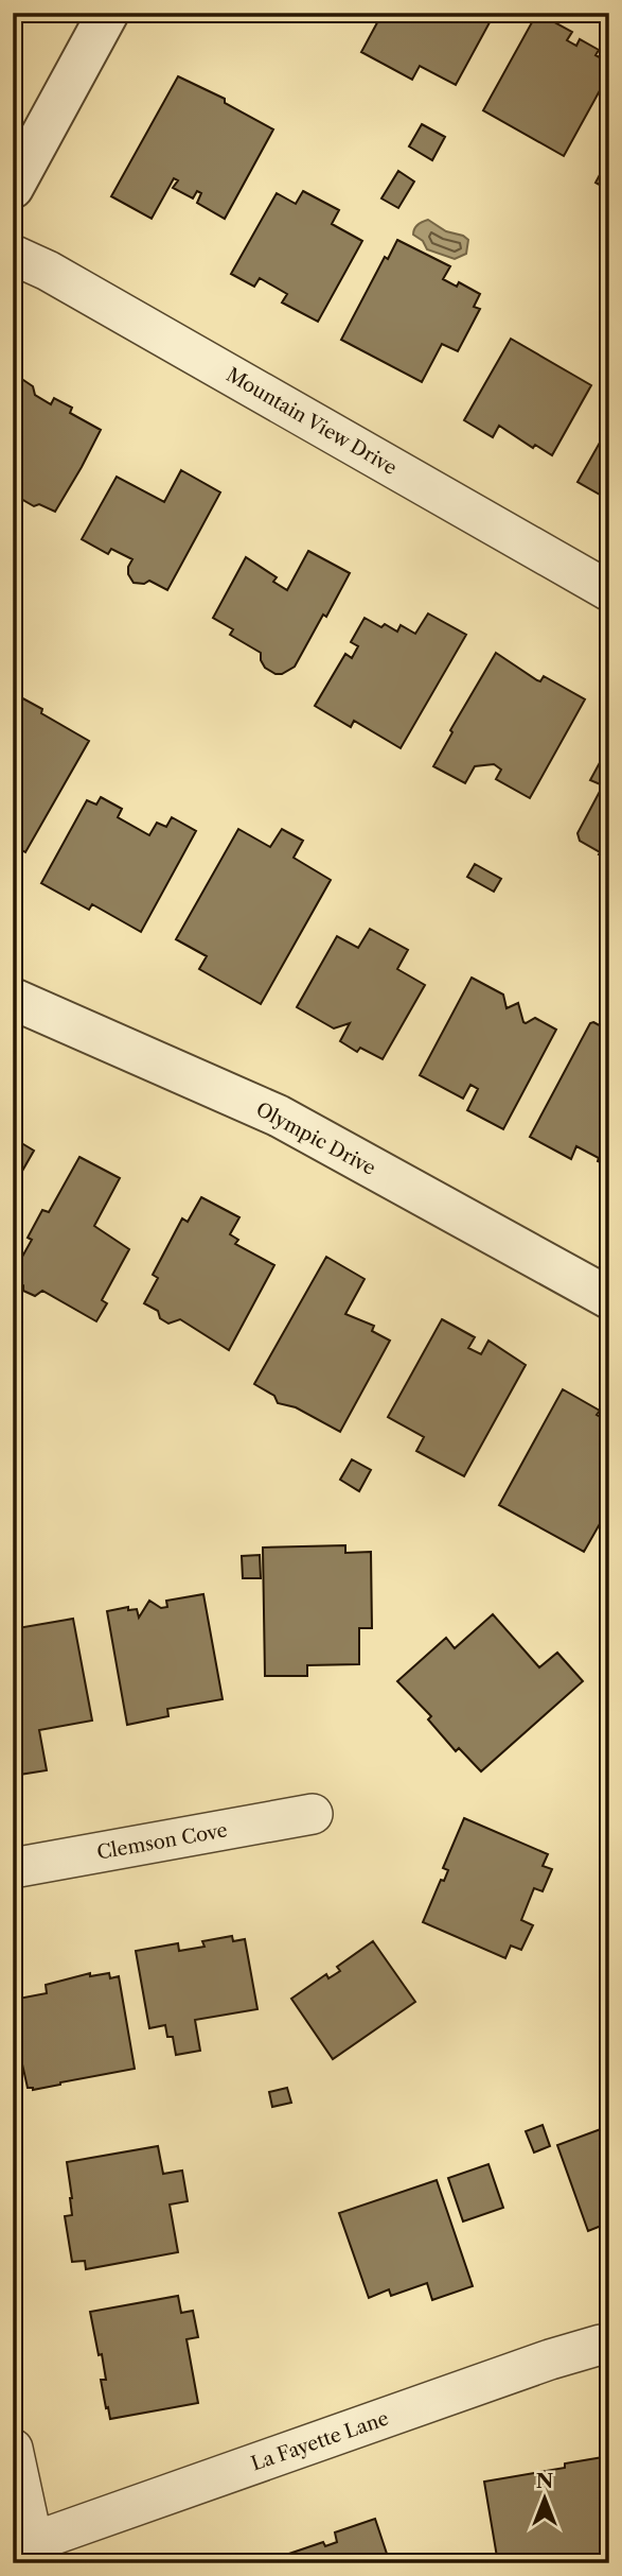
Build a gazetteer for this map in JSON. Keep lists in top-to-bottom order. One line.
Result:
{"streets":{"street":["Mountain View Drive","Olympic Drive","Clemson Cove","La Fayette Lane"]},"north":"top"}
